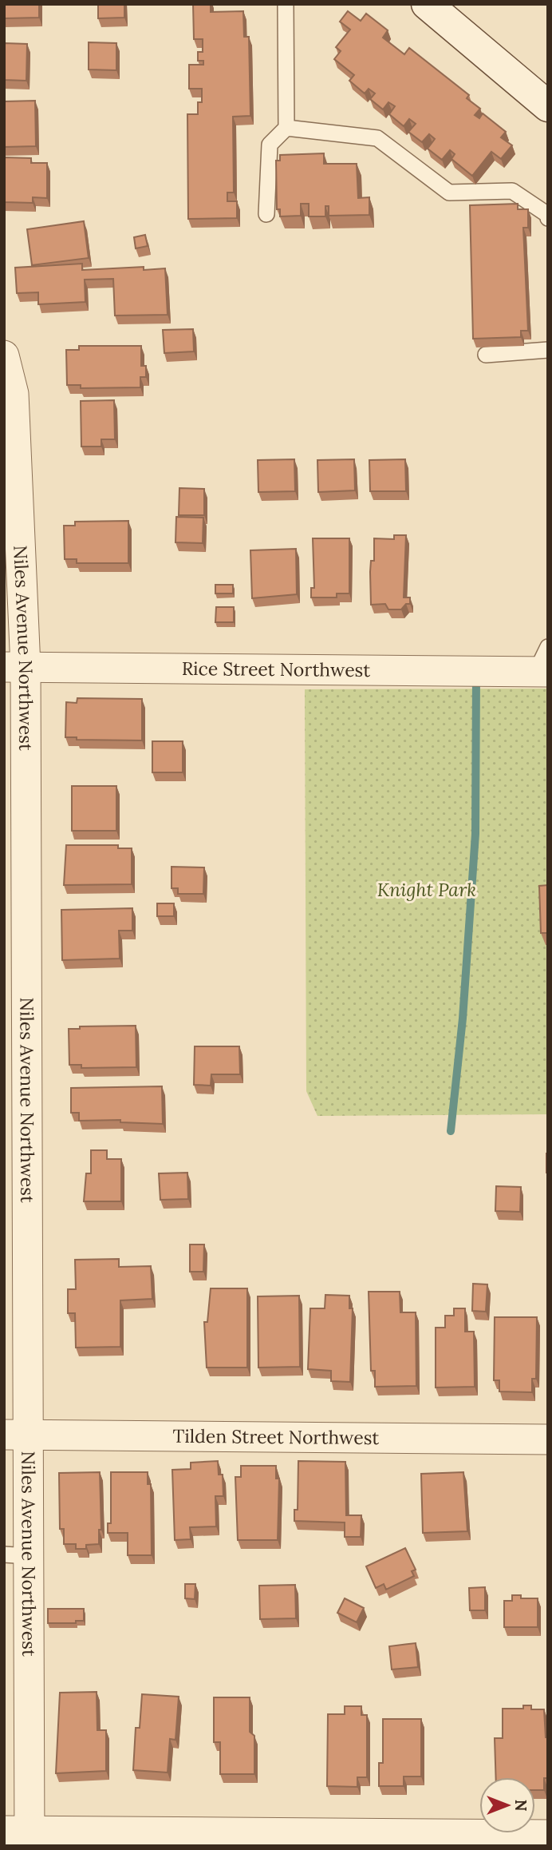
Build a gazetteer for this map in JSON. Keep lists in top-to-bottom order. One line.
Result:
{"streets":{"street":["Niles Avenue Northwest","Rice Street Northwest","Tilden Street Northwest"]},"crossings":[["Niles Avenue Northwest","Rice Street Northwest"],["Niles Avenue Northwest","Tilden Street Northwest"]],"parks":["Knight Park"],"north":"right"}
